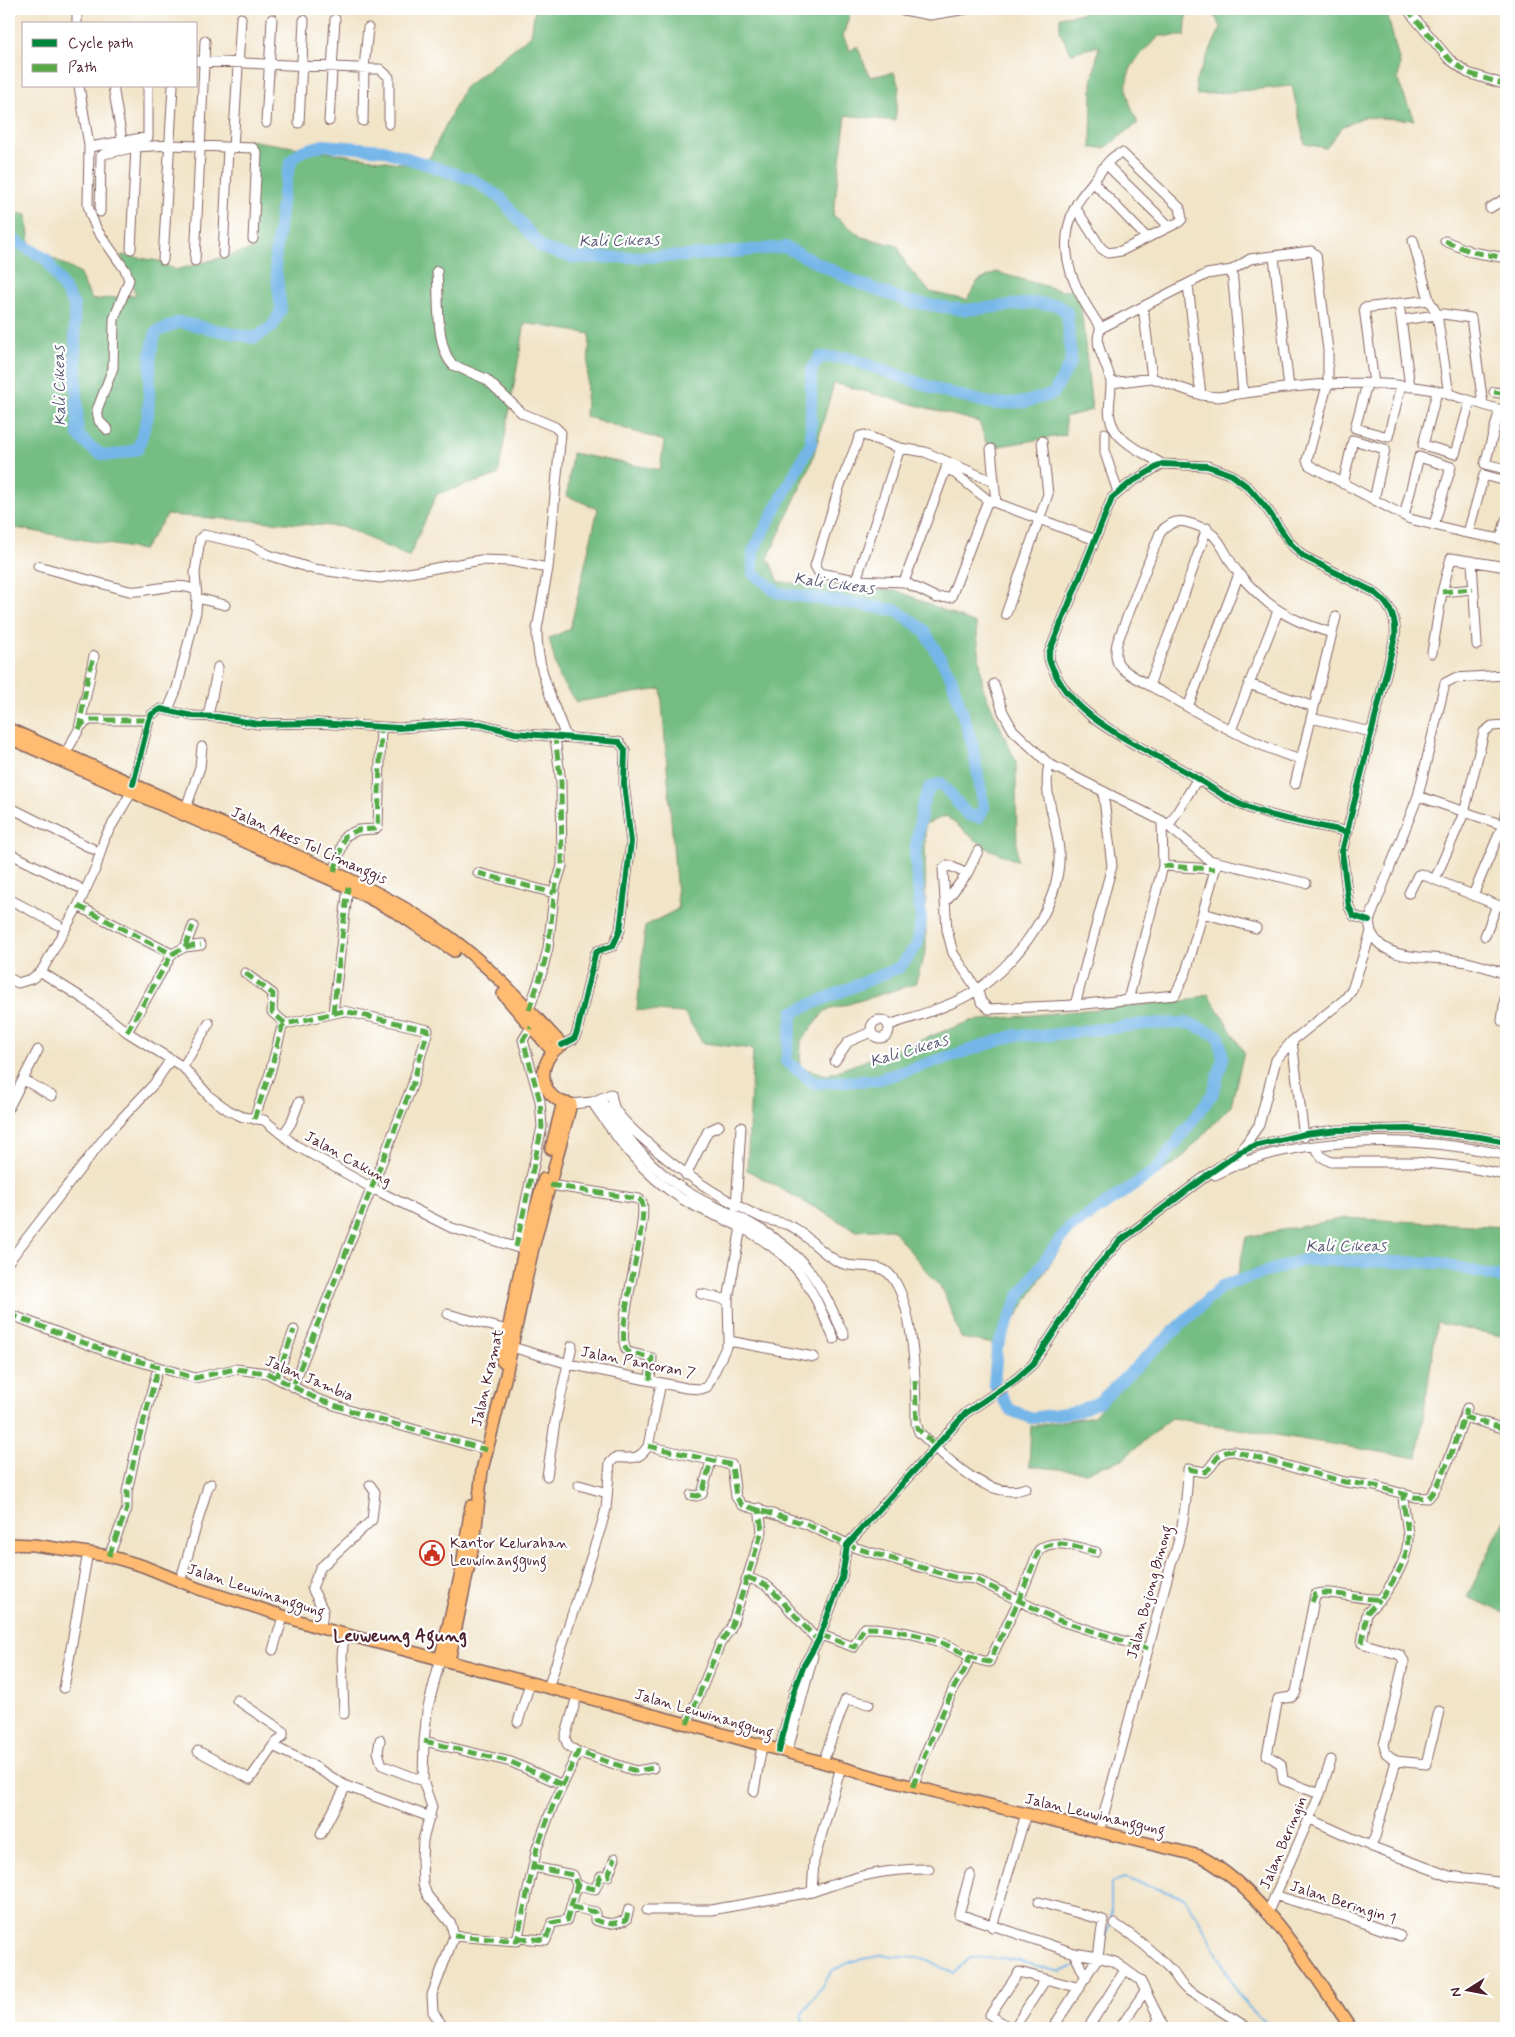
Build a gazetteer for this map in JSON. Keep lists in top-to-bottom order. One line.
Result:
{"streets":{"main road":["Jalan Akes Tol Cimanggis","Jalan Kramat","Jalan Leuwinanggung"],"street":["Jalan Cakung","Jalan Pancoran 7","Jalan Jambia","Jalan Bojong Binong","Jalan Beringin","Jalan Beringin 1"]},"crossings":[["Jalan Cakung","Jalan Kramat"],["Jalan Pancoran 7","Jalan Kramat"],["Jalan Kramat","Jalan Jambia"],["Jalan Kramat","Jalan Leuwinanggung"],["Jalan Leuwinanggung","Jalan Bojong Binong"],["Jalan Leuwinanggung","Jalan Beringin"],["Jalan Beringin","Jalan Beringin 1"]],"districts":["Leuweung Agung"],"water":["Kali Cikeas"],"places":{"public building":["Kantor Kelurahan Leuwinanggung"]},"legend":["Cycle path","Path"],"north":"left"}
